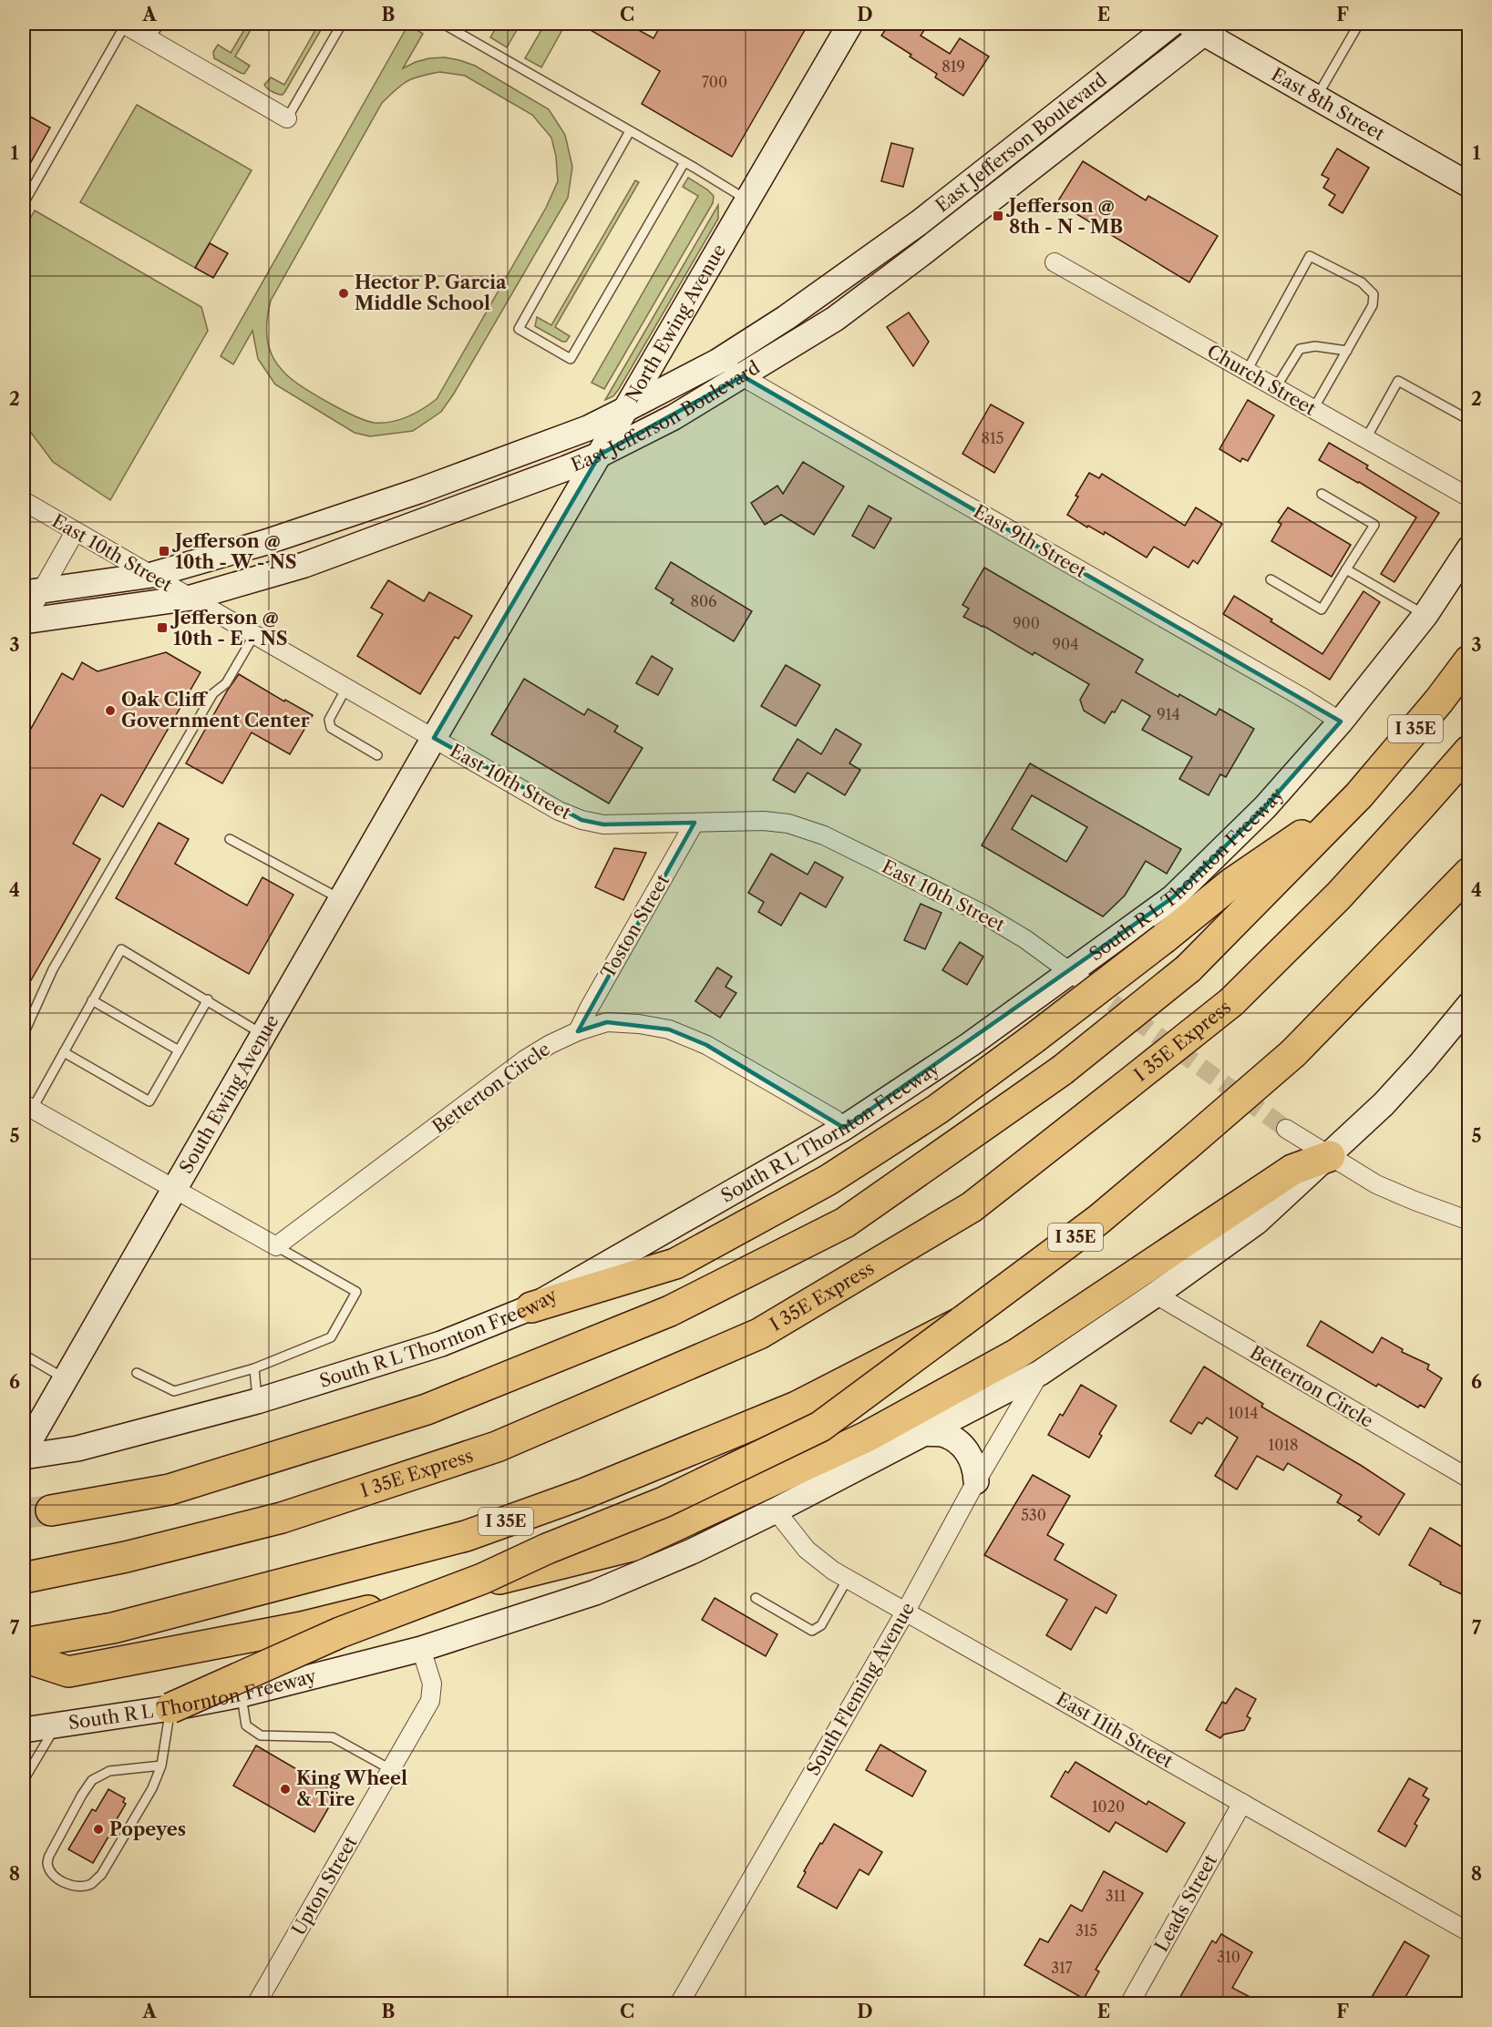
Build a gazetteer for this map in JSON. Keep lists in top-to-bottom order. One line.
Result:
{"streets":{"highway":["I 35E","I 35E Express"],"main road":["East 8th Street","East Jefferson Boulevard","North Ewing Avenue","South R L Thornton Freeway","South Ewing Avenue"],"street":["Church Street","East 9th Street","East 10th Street","Toston Street","Betterton Circle","South Fleming Avenue","East 11th Street","Upton Street","Leads Street"]},"crossings":[["East 8th Street","East Jefferson Boulevard"],["East Jefferson Boulevard","North Ewing Avenue"],["East Jefferson Boulevard","East 9th Street"],["East Jefferson Boulevard","East 10th Street"],["North Ewing Avenue","East 10th Street"],["North Ewing Avenue","South Ewing Avenue"],["East 9th Street","South R L Thornton Freeway"],["East 10th Street","South R L Thornton Freeway"],["East 10th Street","Toston Street"],["East 10th Street","South Ewing Avenue"],["South R L Thornton Freeway","Betterton Circle"],["South R L Thornton Freeway","South Fleming Avenue"],["South R L Thornton Freeway","East 11th Street"],["South R L Thornton Freeway","Upton Street"],["Toston Street","Betterton Circle"],["South Fleming Avenue","East 11th Street"],["East 11th Street","Leads Street"]],"places":{"transit":["Jefferson @ 8th - N - MB","Jefferson @ 10th - W - NS","Jefferson @ 10th - E - NS"],"other":["Hector P. Garcia Middle School","Oak Cliff Government Center","King Wheel & Tire","Popeyes"]},"house_numbers":["819","700","815","806","900","904","914","1014","1018","530","1020","311","315","310","317"],"grid":{"columns":["A","B","C","D","E","F"],"rows":["1","2","3","4","5","6","7","8"]}}
